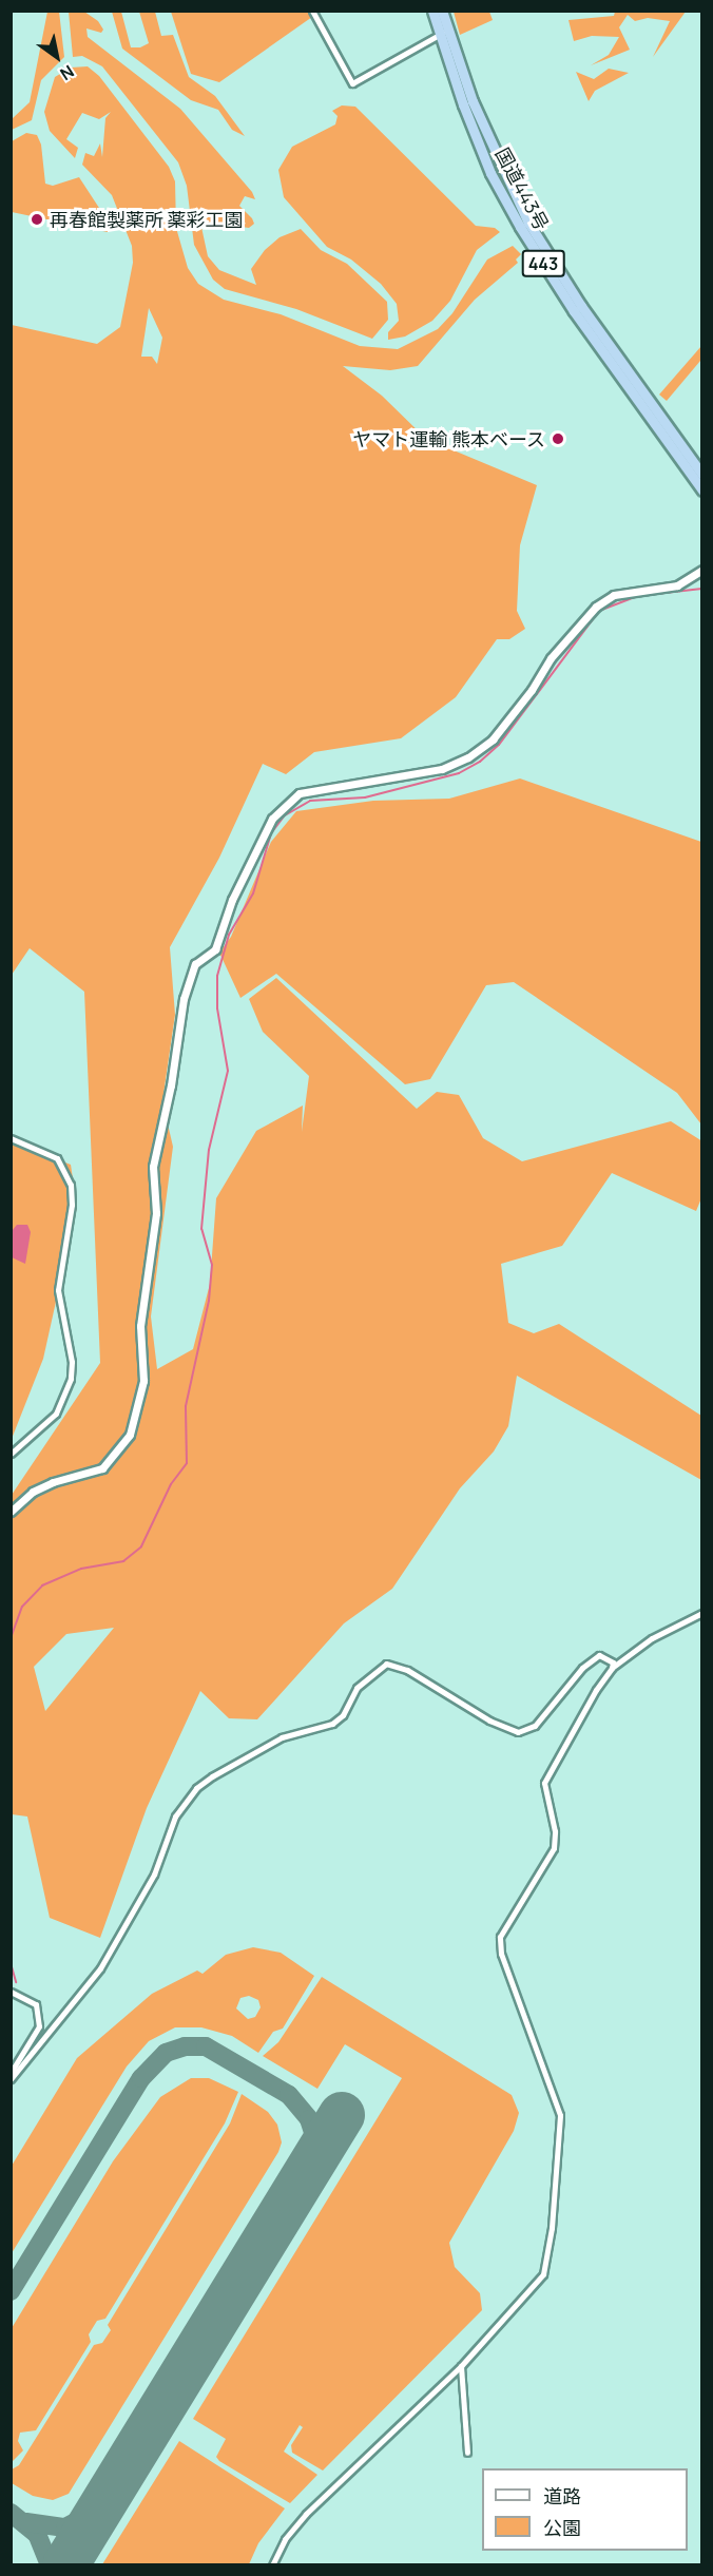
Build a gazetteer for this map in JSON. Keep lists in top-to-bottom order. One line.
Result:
{"streets":{"highway":["国道443号","443"]},"places":["再春館製薬所 薬彩工園","ヤマト運輸 熊本ベース"],"legend":["道路","公園"],"north":"bottom right"}
